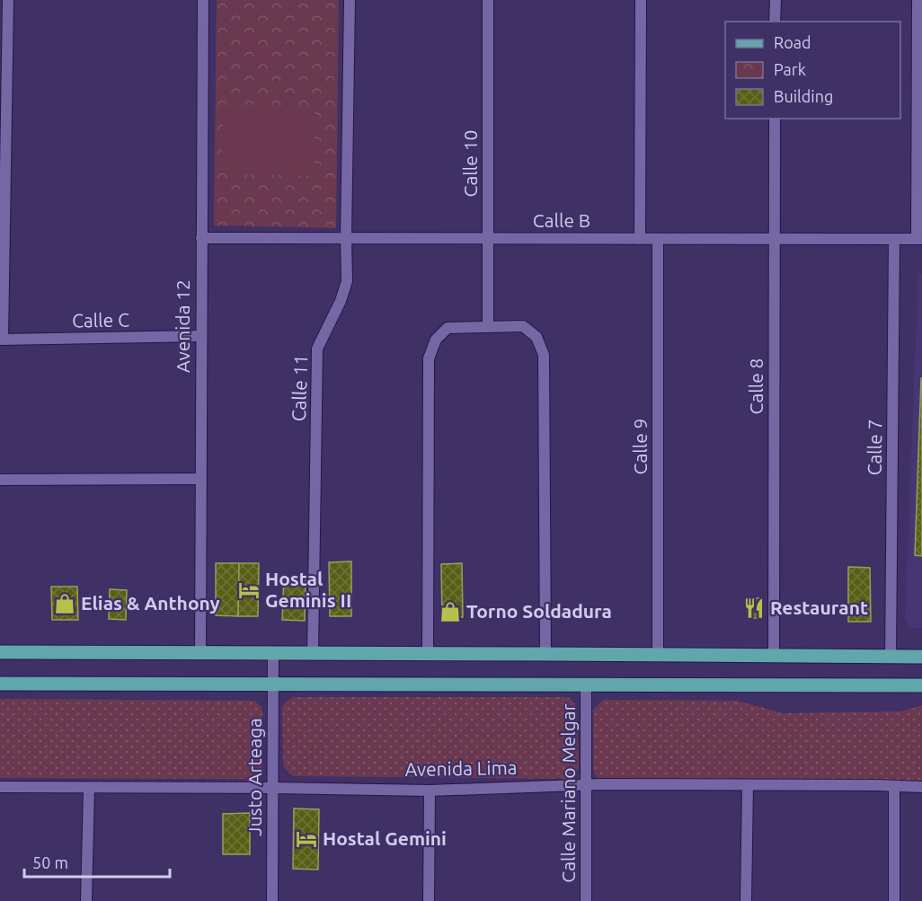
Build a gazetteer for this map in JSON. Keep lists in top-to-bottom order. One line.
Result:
{"streets":{"street":["Calle 10","Calle B","Calle C","Avenida 12","Calle 8","Calle 11","Calle 9","Calle 7","Avenida Lima","Justo Arteaga","Calle Mariano Melgar"]},"crossings":[["Calle 10","Calle B"],["Calle B","Avenida 12"],["Calle B","Calle 8"],["Calle B","Calle 11"],["Calle B","Calle 9"],["Calle B","Calle 7"],["Calle C","Avenida 12"],["Avenida Lima","Justo Arteaga"],["Avenida Lima","Calle Mariano Melgar"]],"places":{"hotel":["Hostal Geminis II","Hostal Gemini"],"shop":["Elias & Anthony","Torno Soldadura"],"restaurant":["Restaurant"]},"legend":["Road","Park","Building"],"scale_bar":"50 m"}
